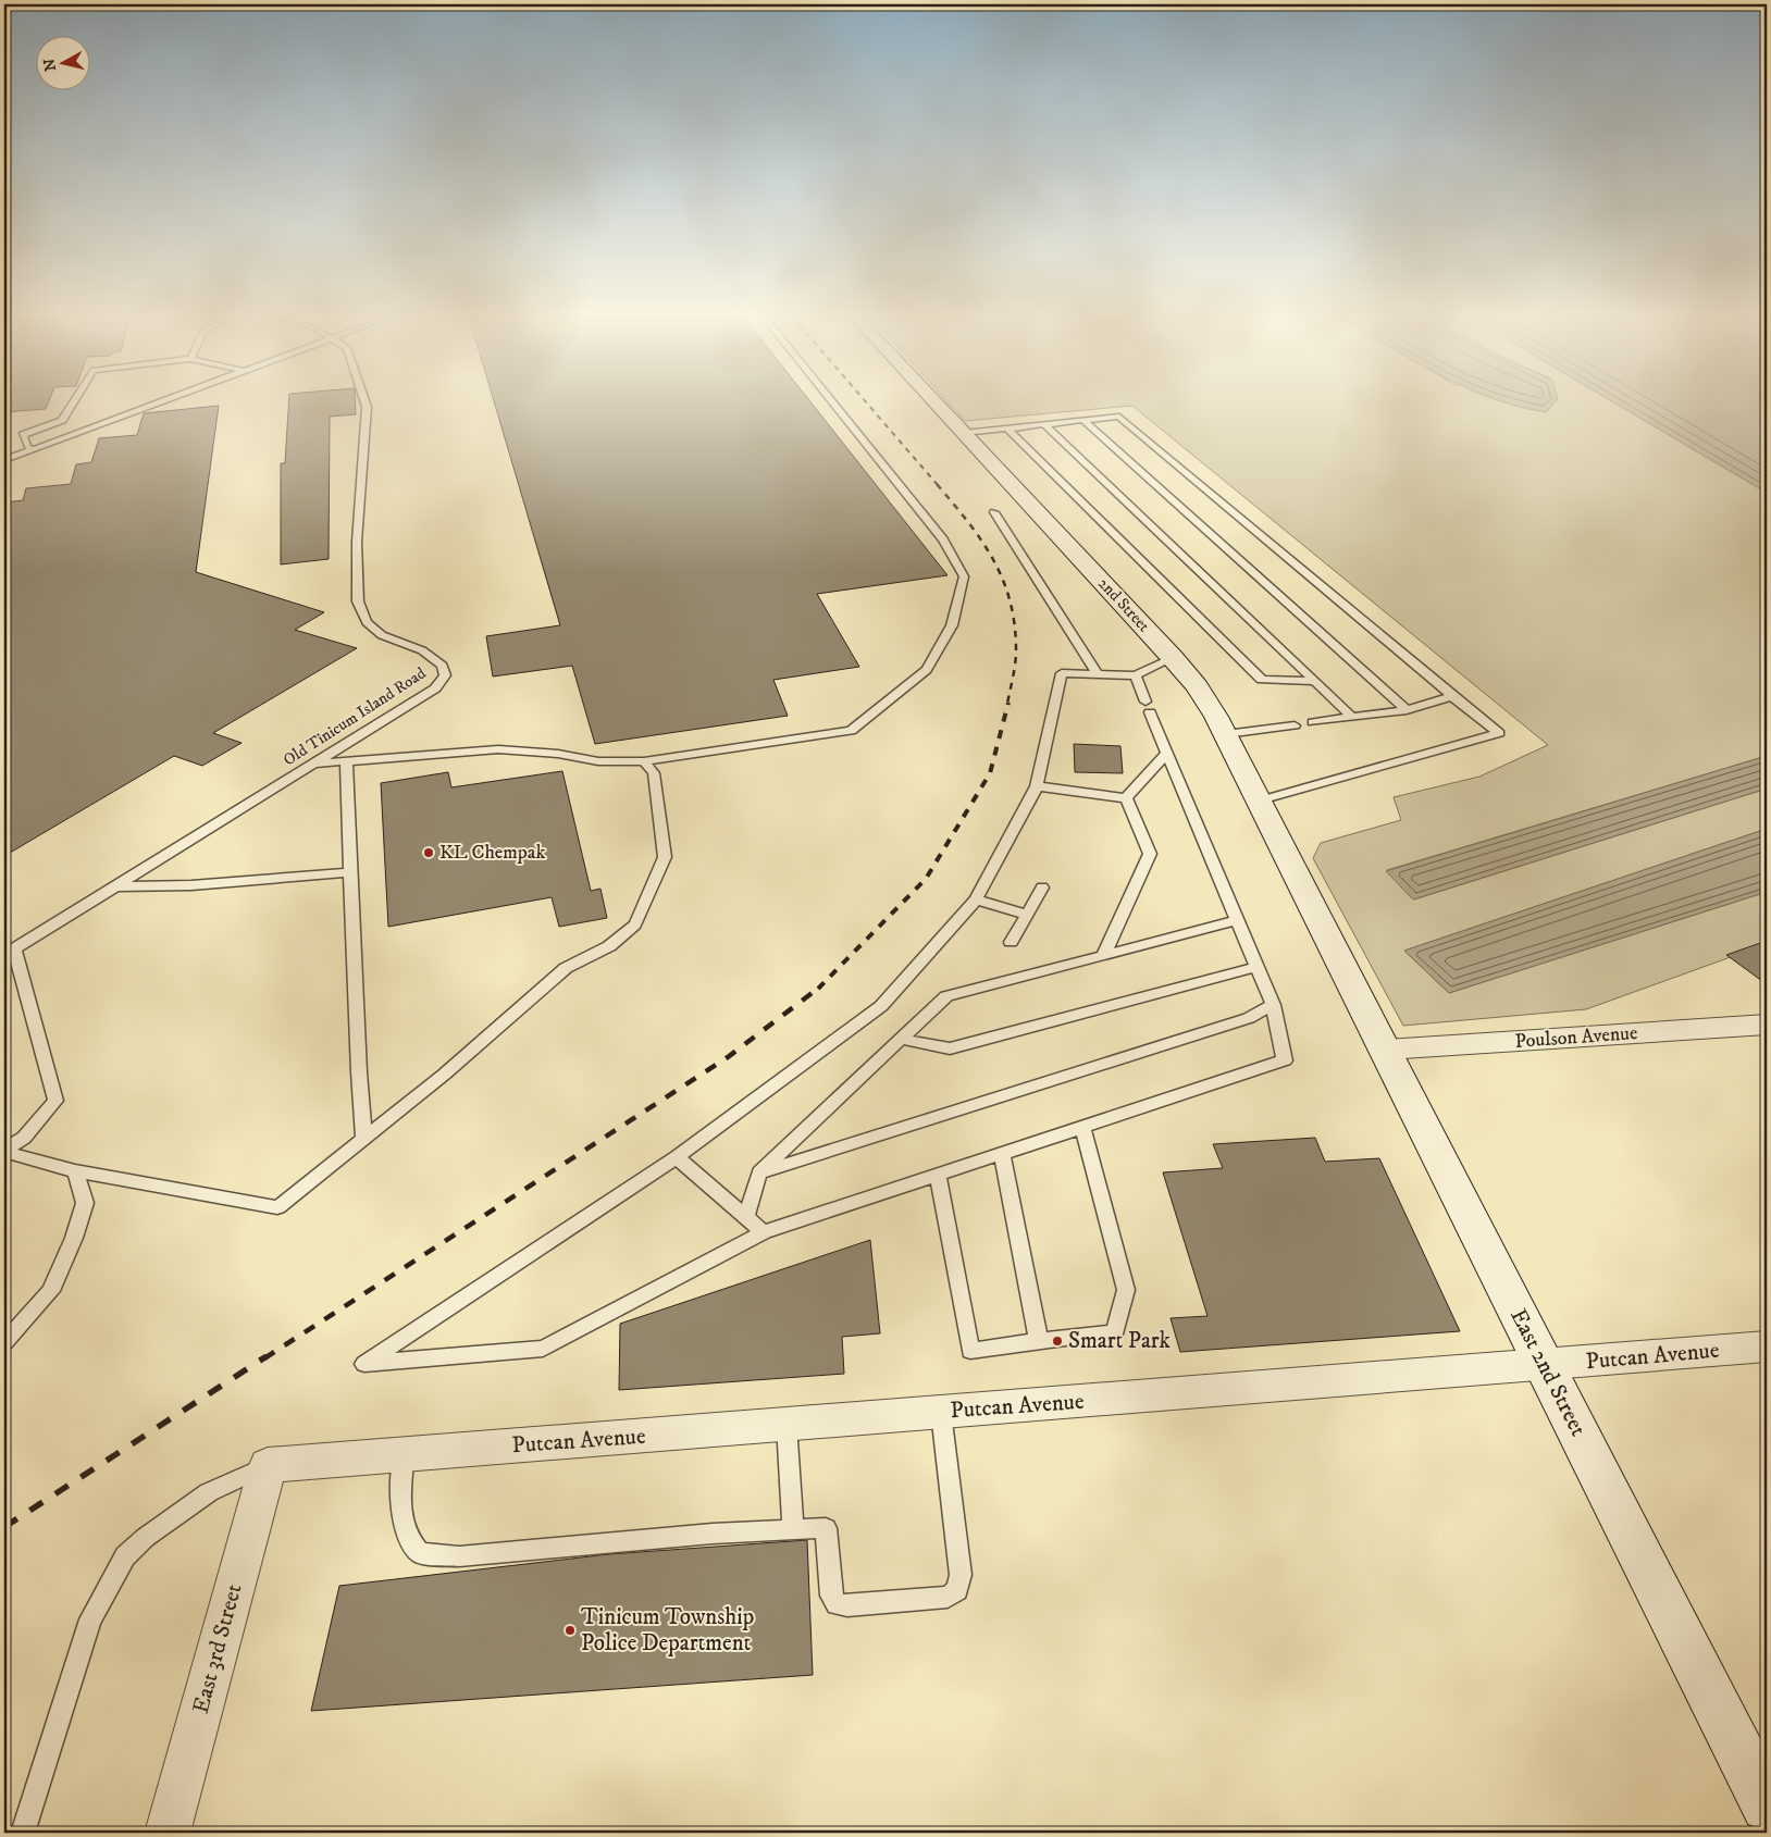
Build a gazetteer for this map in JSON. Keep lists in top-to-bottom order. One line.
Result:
{"streets":{"street":["2nd Street","Poulson Avenue","Putcan Avenue","East 2nd Street","East 3rd Street"],"lane":["Old Tinicum Island Road"]},"crossings":[["2nd Street","East 2nd Street"],["Poulson Avenue","East 2nd Street"],["Putcan Avenue","East 2nd Street"],["Putcan Avenue","East 3rd Street"]],"places":["KL Chempak","Smart Park","Tinicum Township Police Department"],"north":"left"}
